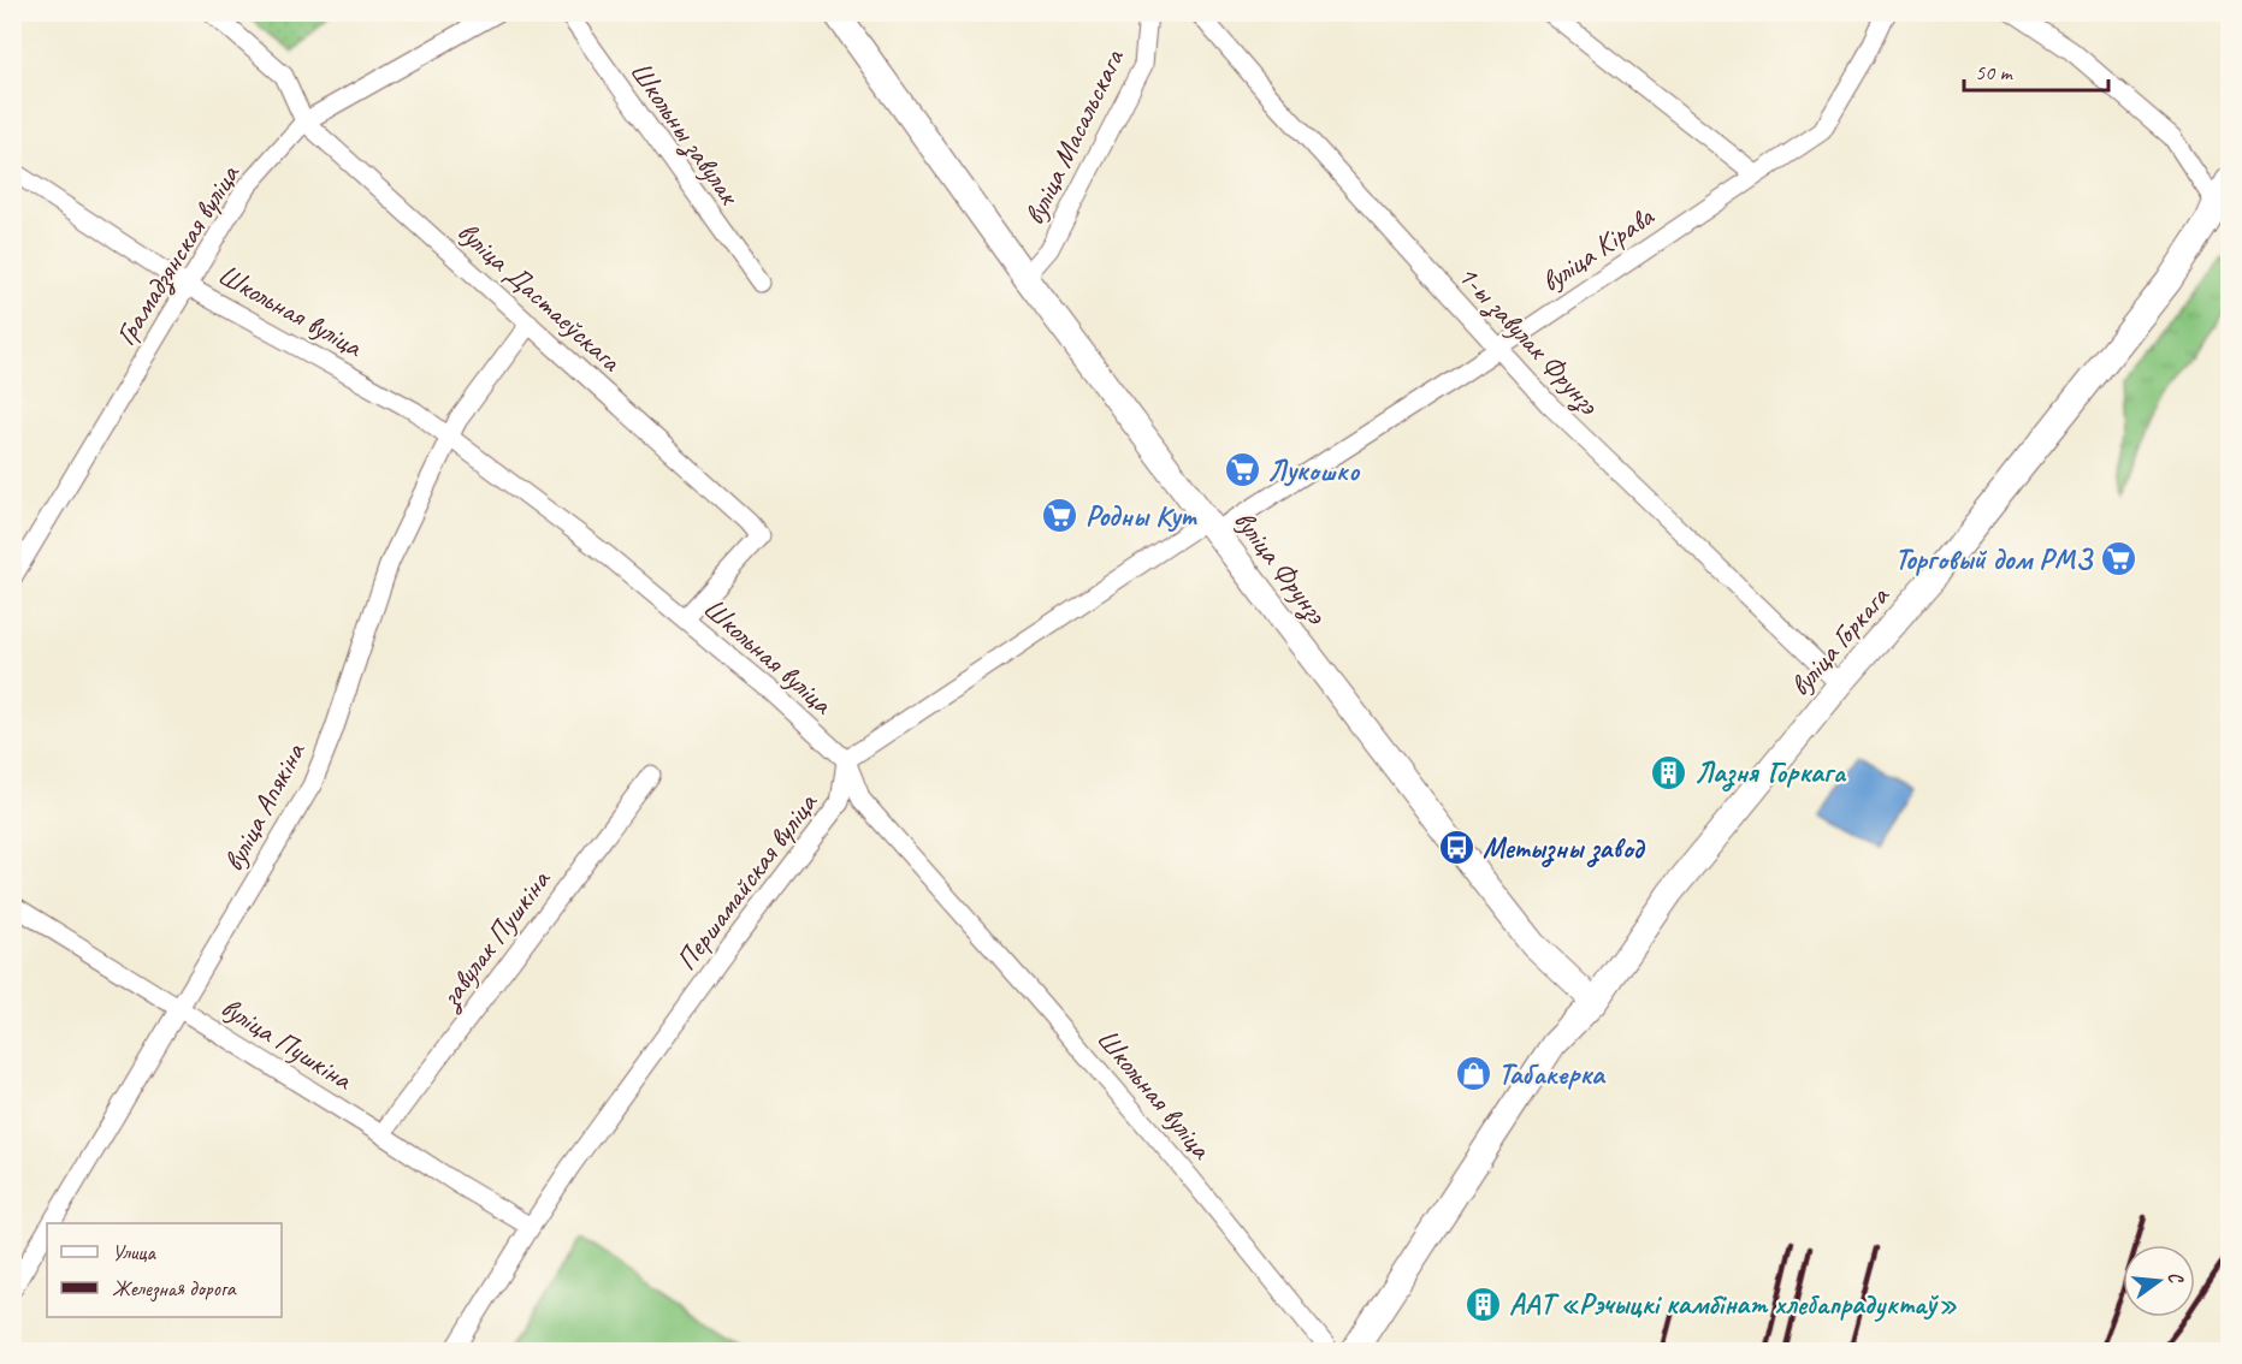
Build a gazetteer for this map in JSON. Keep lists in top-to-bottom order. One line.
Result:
{"streets":{"street":["Школьны завулак","вуліца Масальскага","вуліца Кірава","Грамадзянская вуліца","вуліца Дастаеўскага","Школьная вуліца","1-ы завулак Фрунзэ","вуліца Фрунзэ","вуліца Горкага","вуліца Апякіна","Першамайская вуліца","завулак Пушкіна","вуліца Пушкіна"]},"crossings":[["вуліца Масальскага","вуліца Фрунзэ"],["вуліца Кірава","1-ы завулак Фрунзэ"],["вуліца Кірава","вуліца Фрунзэ"],["Грамадзянская вуліца","вуліца Дастаеўскага"],["Грамадзянская вуліца","Школьная вуліца"],["вуліца Дастаеўскага","Школьная вуліца"],["вуліца Дастаеўскага","вуліца Апякіна"],["Школьная вуліца","вуліца Апякіна"],["Школьная вуліца","Першамайская вуліца"],["1-ы завулак Фрунзэ","вуліца Горкага"],["вуліца Фрунзэ","вуліца Горкага"],["вуліца Апякіна","вуліца Пушкіна"],["Першамайская вуліца","вуліца Пушкіна"],["завулак Пушкіна","вуліца Пушкіна"]],"places":{"supermarket":["Лукошко","Родны Кут","Торговый дом РМЗ"],"building":["Лазня Горкага","ААТ «Рэчыцкі камбінат хлебапрадуктаў»"],"bus stop":["Метызны завод"],"shop":["Табакерка"]},"legend":["Улица","Железная дорога"],"scale_bar":"50 m","north":"right"}
